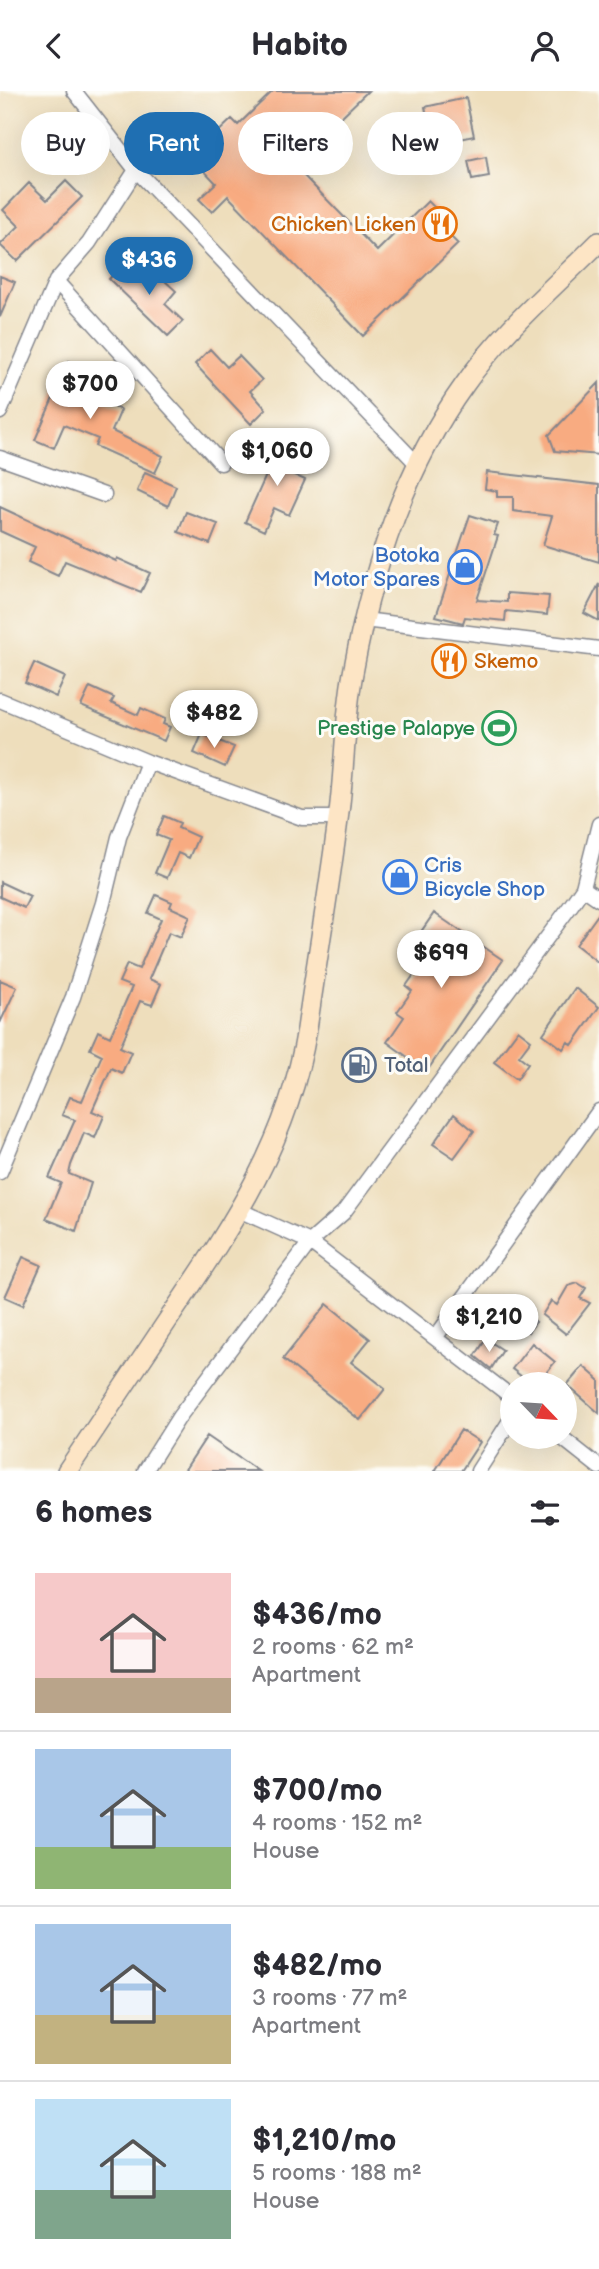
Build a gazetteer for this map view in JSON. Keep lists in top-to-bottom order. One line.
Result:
{"places":{"restaurant":["Chicken Licken","Skemo"],"shop":["Botoka Motor Spares","Cris Bicycle Shop"],"sports":["Prestige Palapye"],"fuel station":["Total"]},"north":"bottom right","page":{"header":"Habito","chip":["Buy","Rent","Filters","New"],"price":["$436","$700","$1,060","$482","$699","$1,210"],"heading":"6 homes","list":[{"name":"$436/mo","note":"2 rooms · 62 m² · Apartment"},{"name":"$700/mo","note":"4 rooms · 152 m² · House"},{"name":"$482/mo","note":"3 rooms · 77 m² · Apartment"},{"name":"$1,210/mo","note":"5 rooms · 188 m² · House"}]}}
